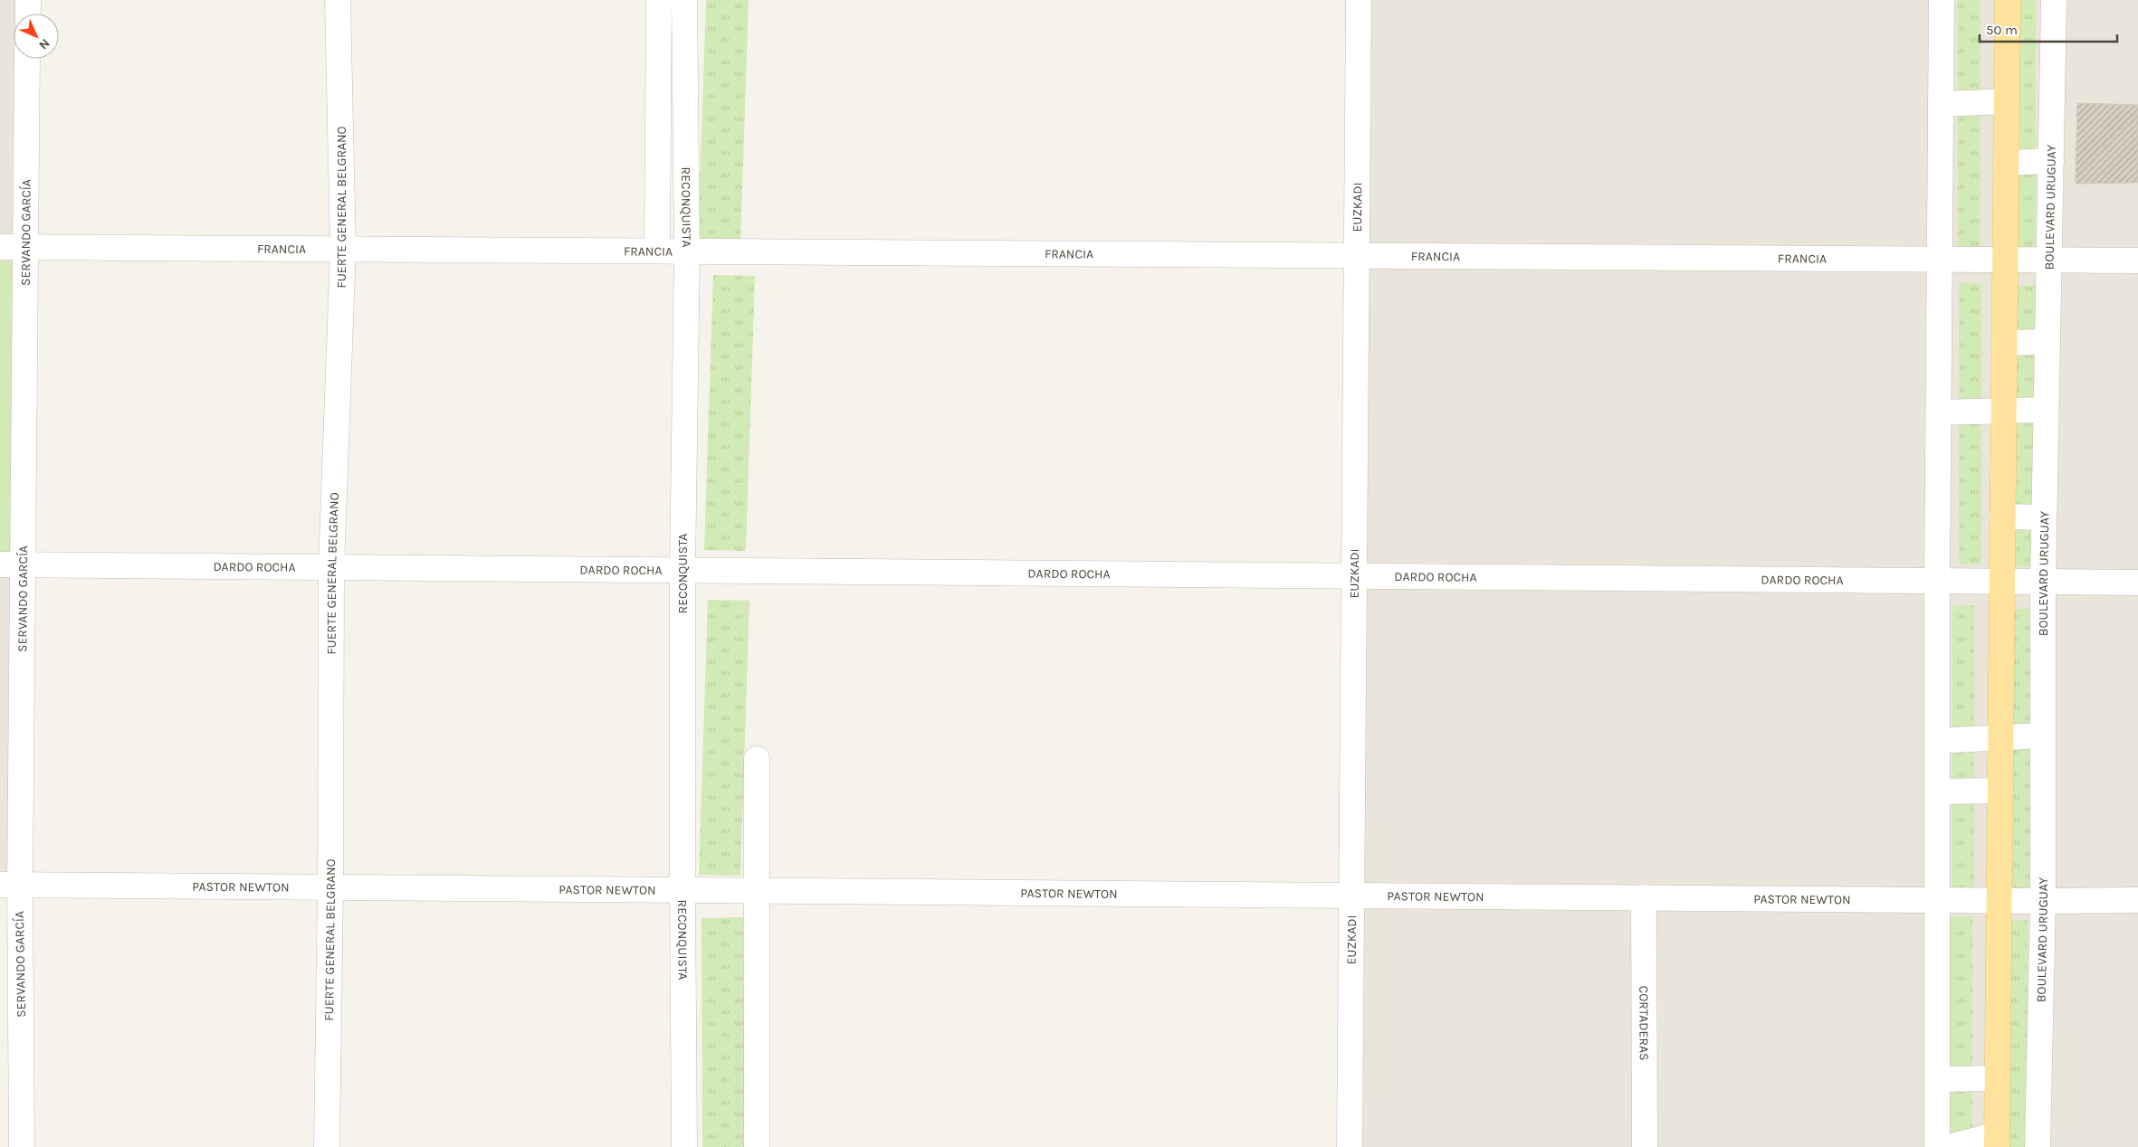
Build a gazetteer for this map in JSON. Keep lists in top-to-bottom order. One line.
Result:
{"streets":{"street":["FUERTE GENERAL BELGRANO","RECONQUISTA","EUZKADI","BOULEVARD URUGUAY","SERVANDO GARCÍA","FRANCIA","DARDO ROCHA","PASTOR NEWTON","CORTADERAS"]},"crossings":[["FUERTE GENERAL BELGRANO","FRANCIA"],["FUERTE GENERAL BELGRANO","DARDO ROCHA"],["FUERTE GENERAL BELGRANO","PASTOR NEWTON"],["RECONQUISTA","FRANCIA"],["RECONQUISTA","DARDO ROCHA"],["RECONQUISTA","PASTOR NEWTON"],["EUZKADI","FRANCIA"],["EUZKADI","DARDO ROCHA"],["EUZKADI","PASTOR NEWTON"],["BOULEVARD URUGUAY","FRANCIA"],["BOULEVARD URUGUAY","DARDO ROCHA"],["BOULEVARD URUGUAY","PASTOR NEWTON"],["SERVANDO GARCÍA","FRANCIA"],["SERVANDO GARCÍA","DARDO ROCHA"],["SERVANDO GARCÍA","PASTOR NEWTON"],["PASTOR NEWTON","CORTADERAS"]],"scale_bar":"50 m","north":"bottom right"}
